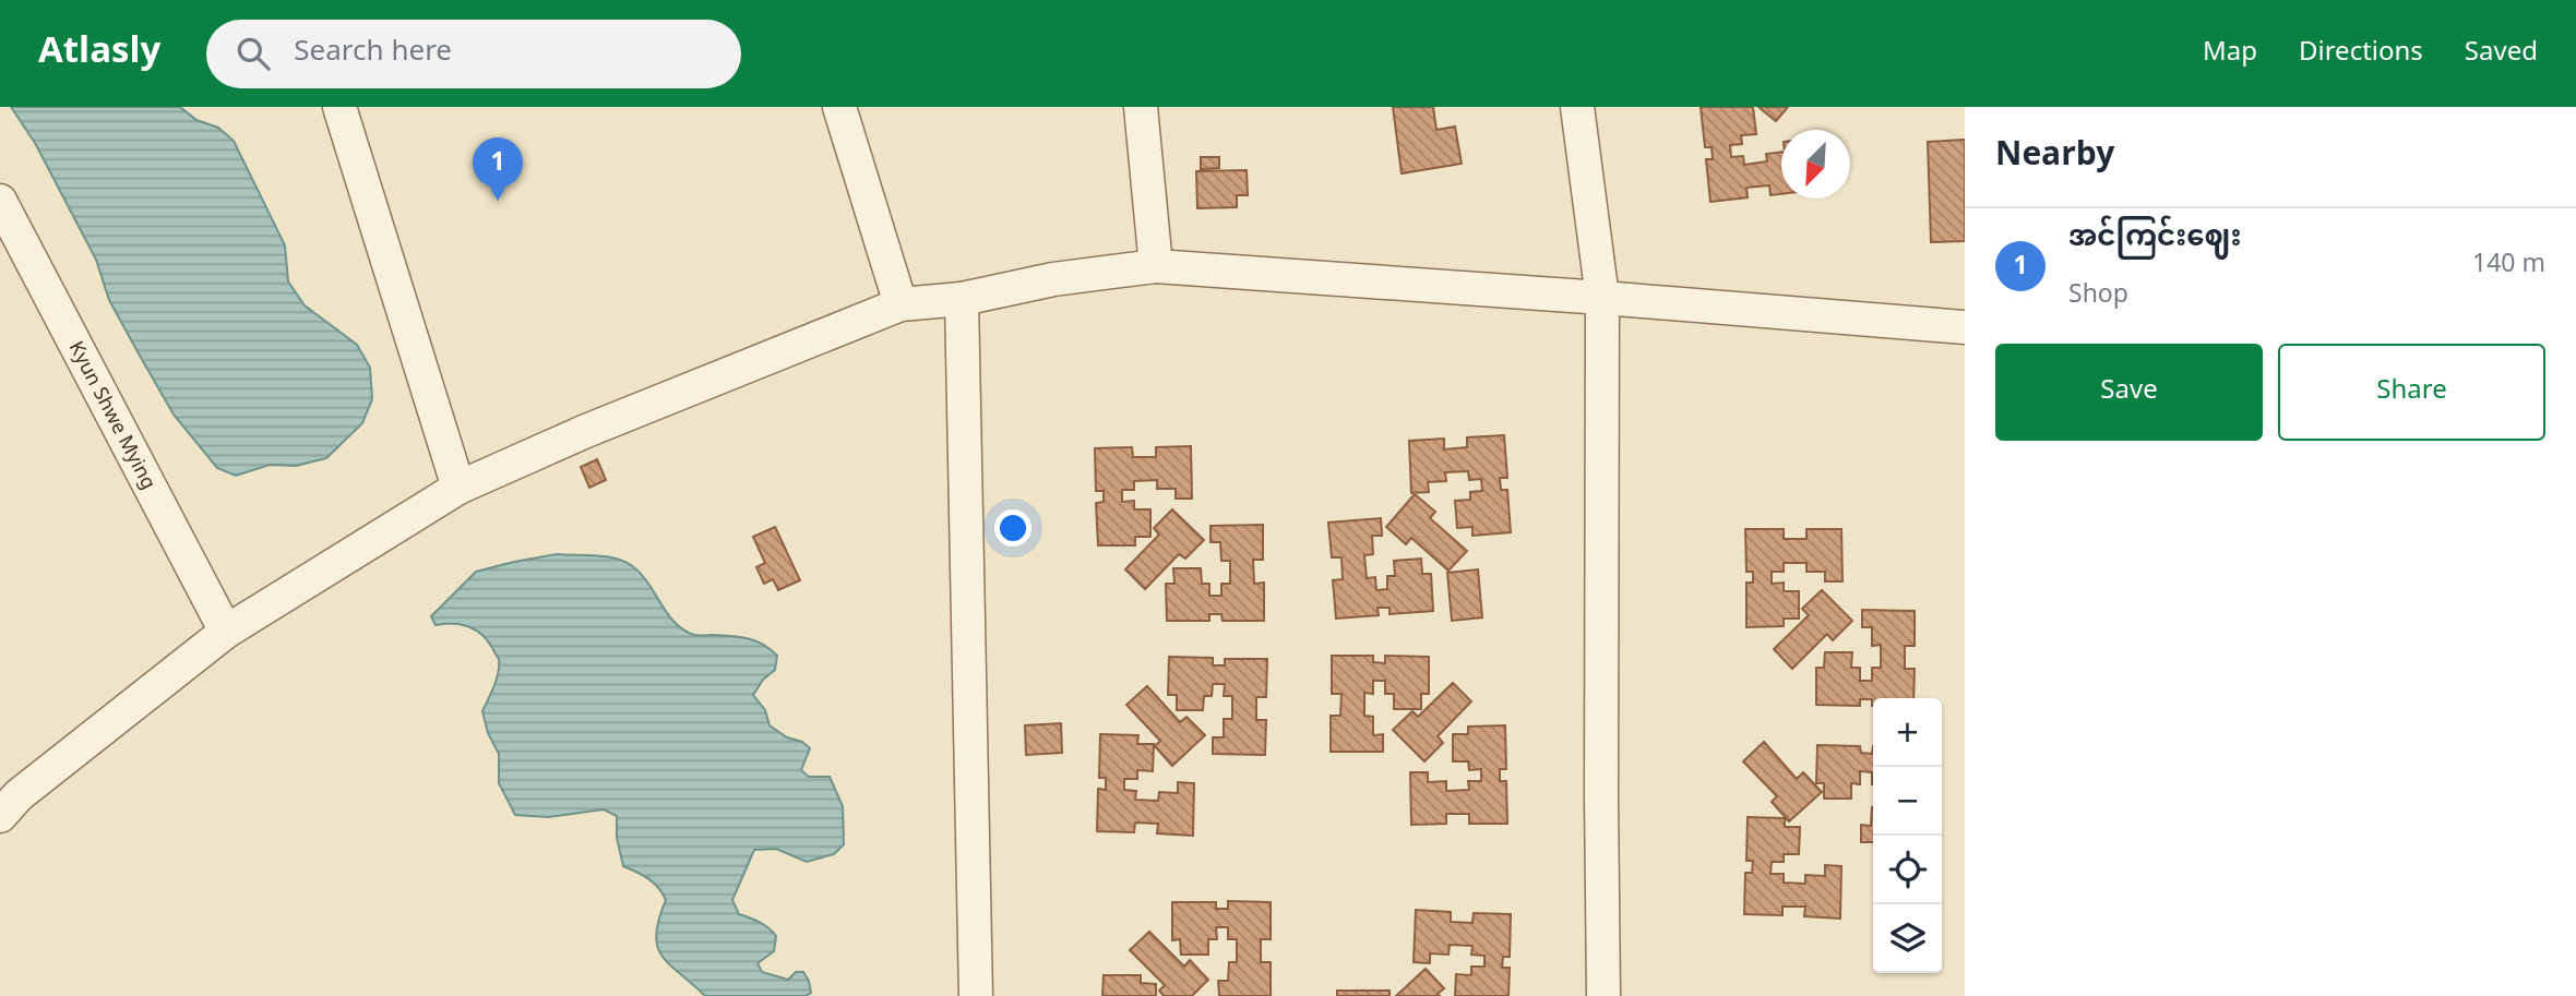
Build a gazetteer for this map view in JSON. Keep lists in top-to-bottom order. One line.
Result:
{"streets":{"street":["Kyun Shwe Mying"]},"north":"bottom left","page":{"header":"Atlasly","search":"Search here","nav":["Map","Directions","Saved"],"heading":"Nearby","pins":"1","list":[{"mark":"1","name":"အင်ကြင်းဈေး","note":"Shop","value":"140 m"}],"buttons":["Save","Share"],"map_buttons":["+","−"]}}
